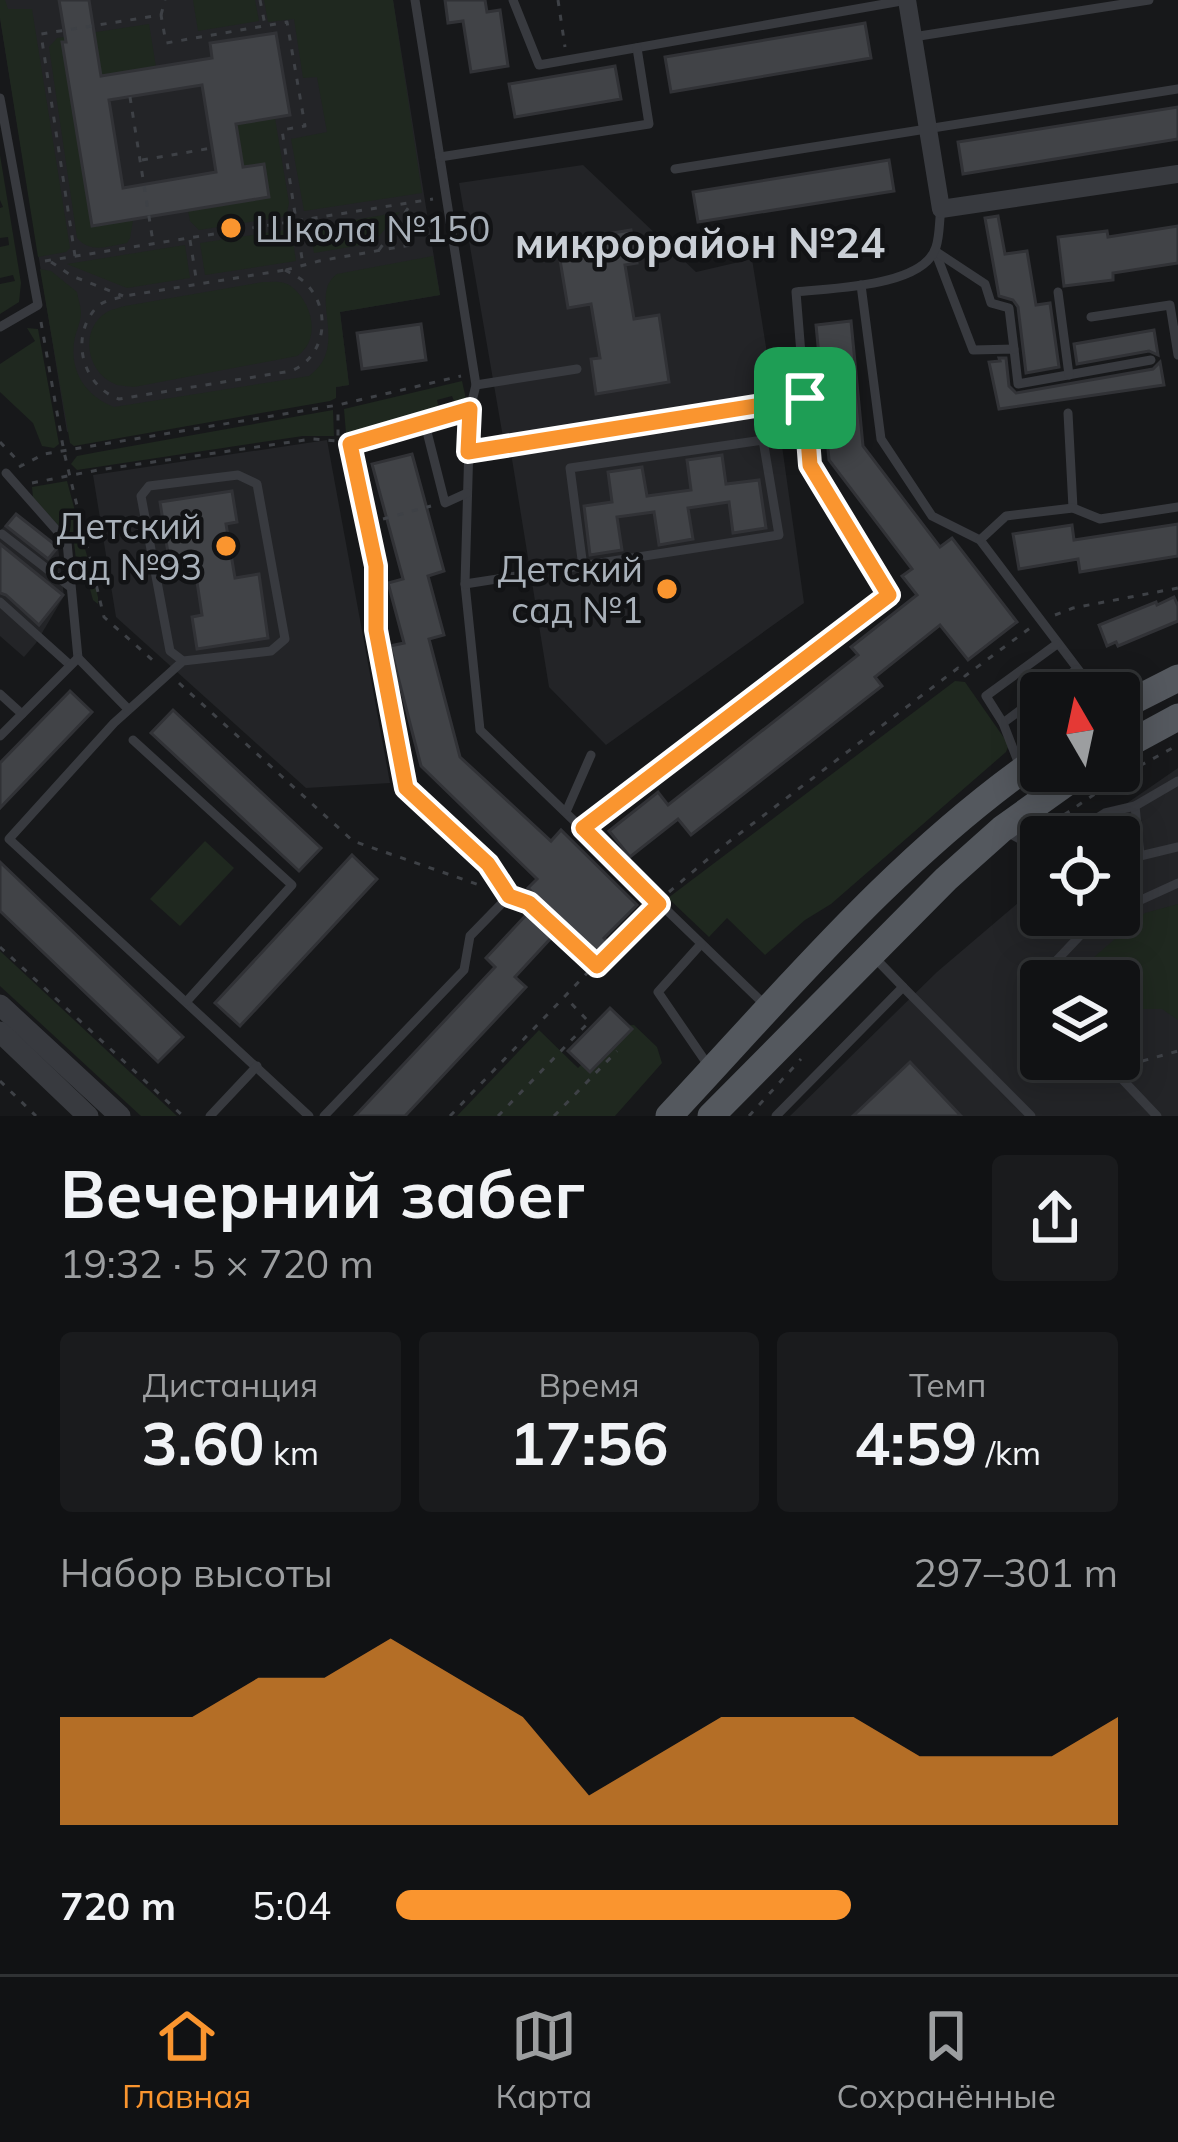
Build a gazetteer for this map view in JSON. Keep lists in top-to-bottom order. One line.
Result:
{"districts":["микрорайон №24"],"places":["Школа №150","Детский сад №93","Детский сад №1"],"north":"top","page":{"heading":["Вечерний забег","19:32 · 5 × 720 m"],"stats":[["Дистанция","3.60 km"],["Время","17:56"],["Темп","4:59 /km"]],"chart":["Набор высоты","297–301 m"],"list":[{"name":"720 m","note":"5:04"}],"tabs":["Главная","Карта","Сохранённые"]}}
